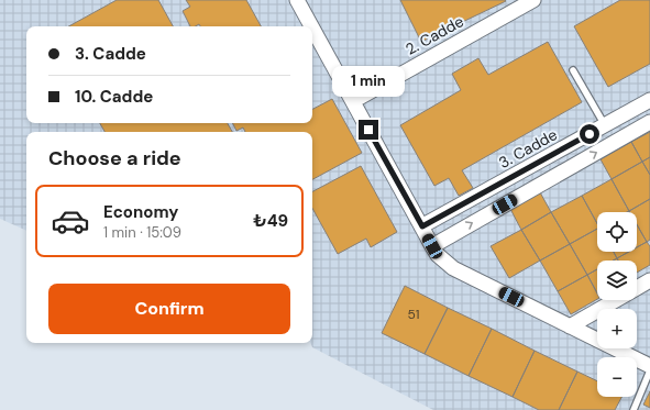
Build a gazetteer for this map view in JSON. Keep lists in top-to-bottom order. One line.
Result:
{"streets":{"street":["2. Cadde","3. Cadde"]},"house_numbers":["51"],"page":{"banner":["3. Cadde","10. Cadde"],"bubble":"1 min","heading":"Choose a ride","list":[{"name":"Economy","note":"1 min · 15:09","value":"₺49"}],"map_buttons":["+","−"],"buttons":"Confirm"}}
